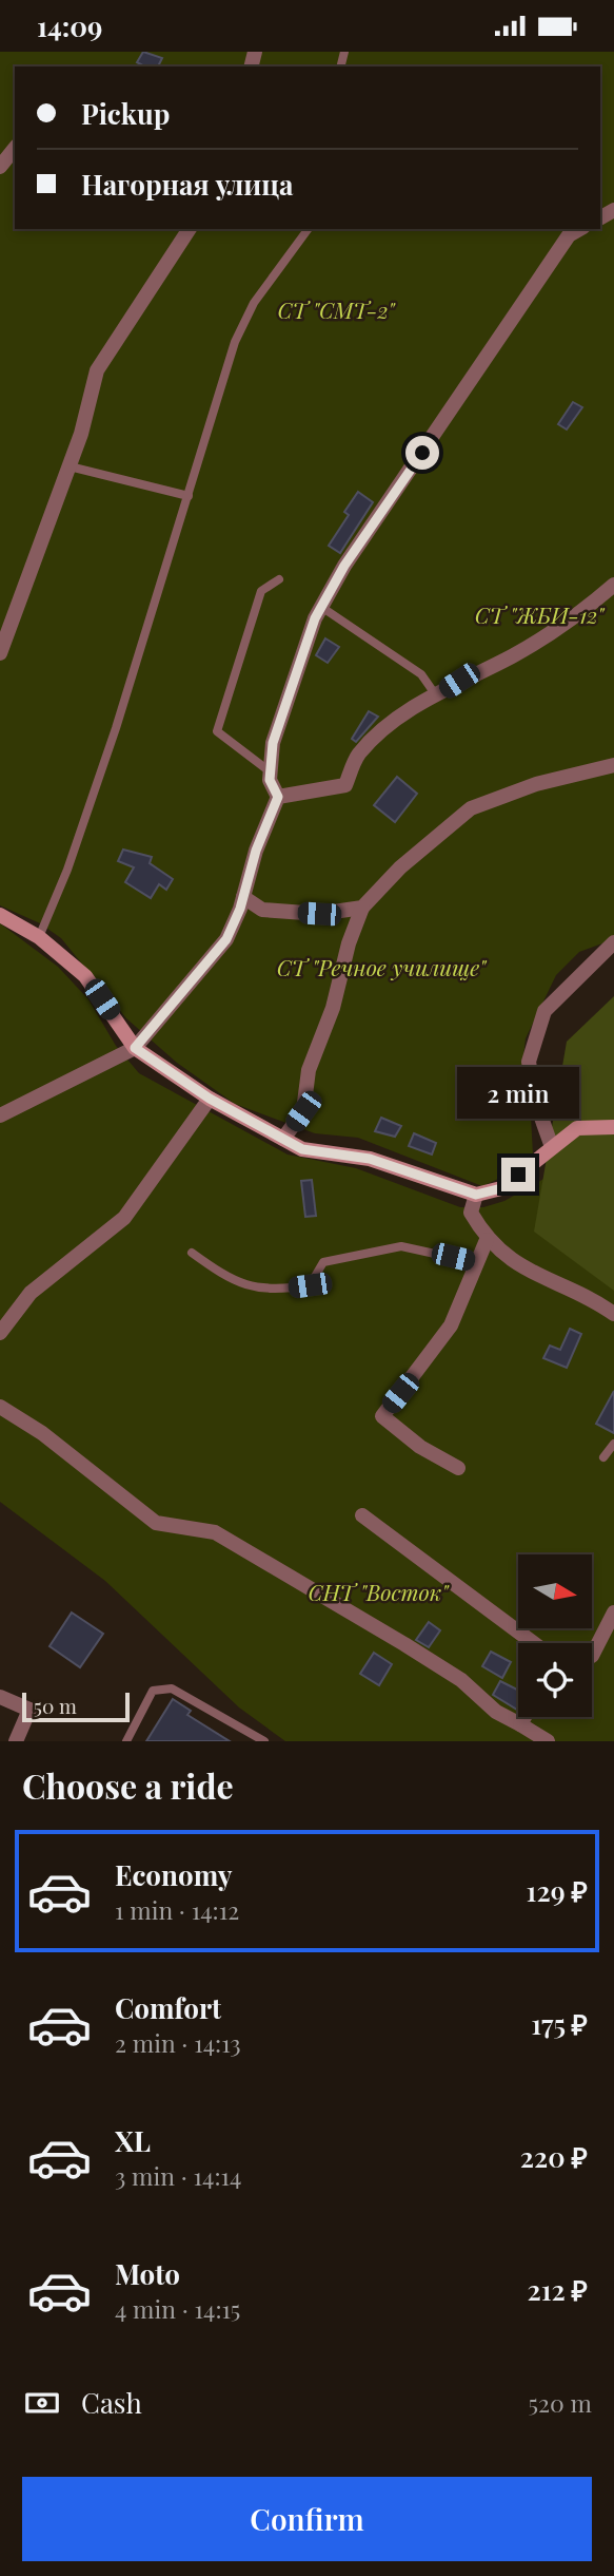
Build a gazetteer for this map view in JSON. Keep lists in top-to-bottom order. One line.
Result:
{"parks":["СТ \"СМТ-2\"","СТ \"ЖБИ-12\"","СТ \"Речное училище\"","СНТ \"Восток\""],"scale_bar":"50 m","north":"right","page":{"status":"14:09","banner":["Pickup","Нагорная улица"],"bubble":"2 min","scale":"50 m","heading":"Choose a ride","list":[{"name":"Economy","note":"1 min · 14:12","value":"129 ₽"},{"name":"Comfort","note":"2 min · 14:13","value":"175 ₽"},{"name":"XL","note":"3 min · 14:14","value":"220 ₽"},{"name":"Moto","note":"4 min · 14:15","value":"212 ₽"}],"pay":["Cash","520 m"],"buttons":"Confirm"}}
